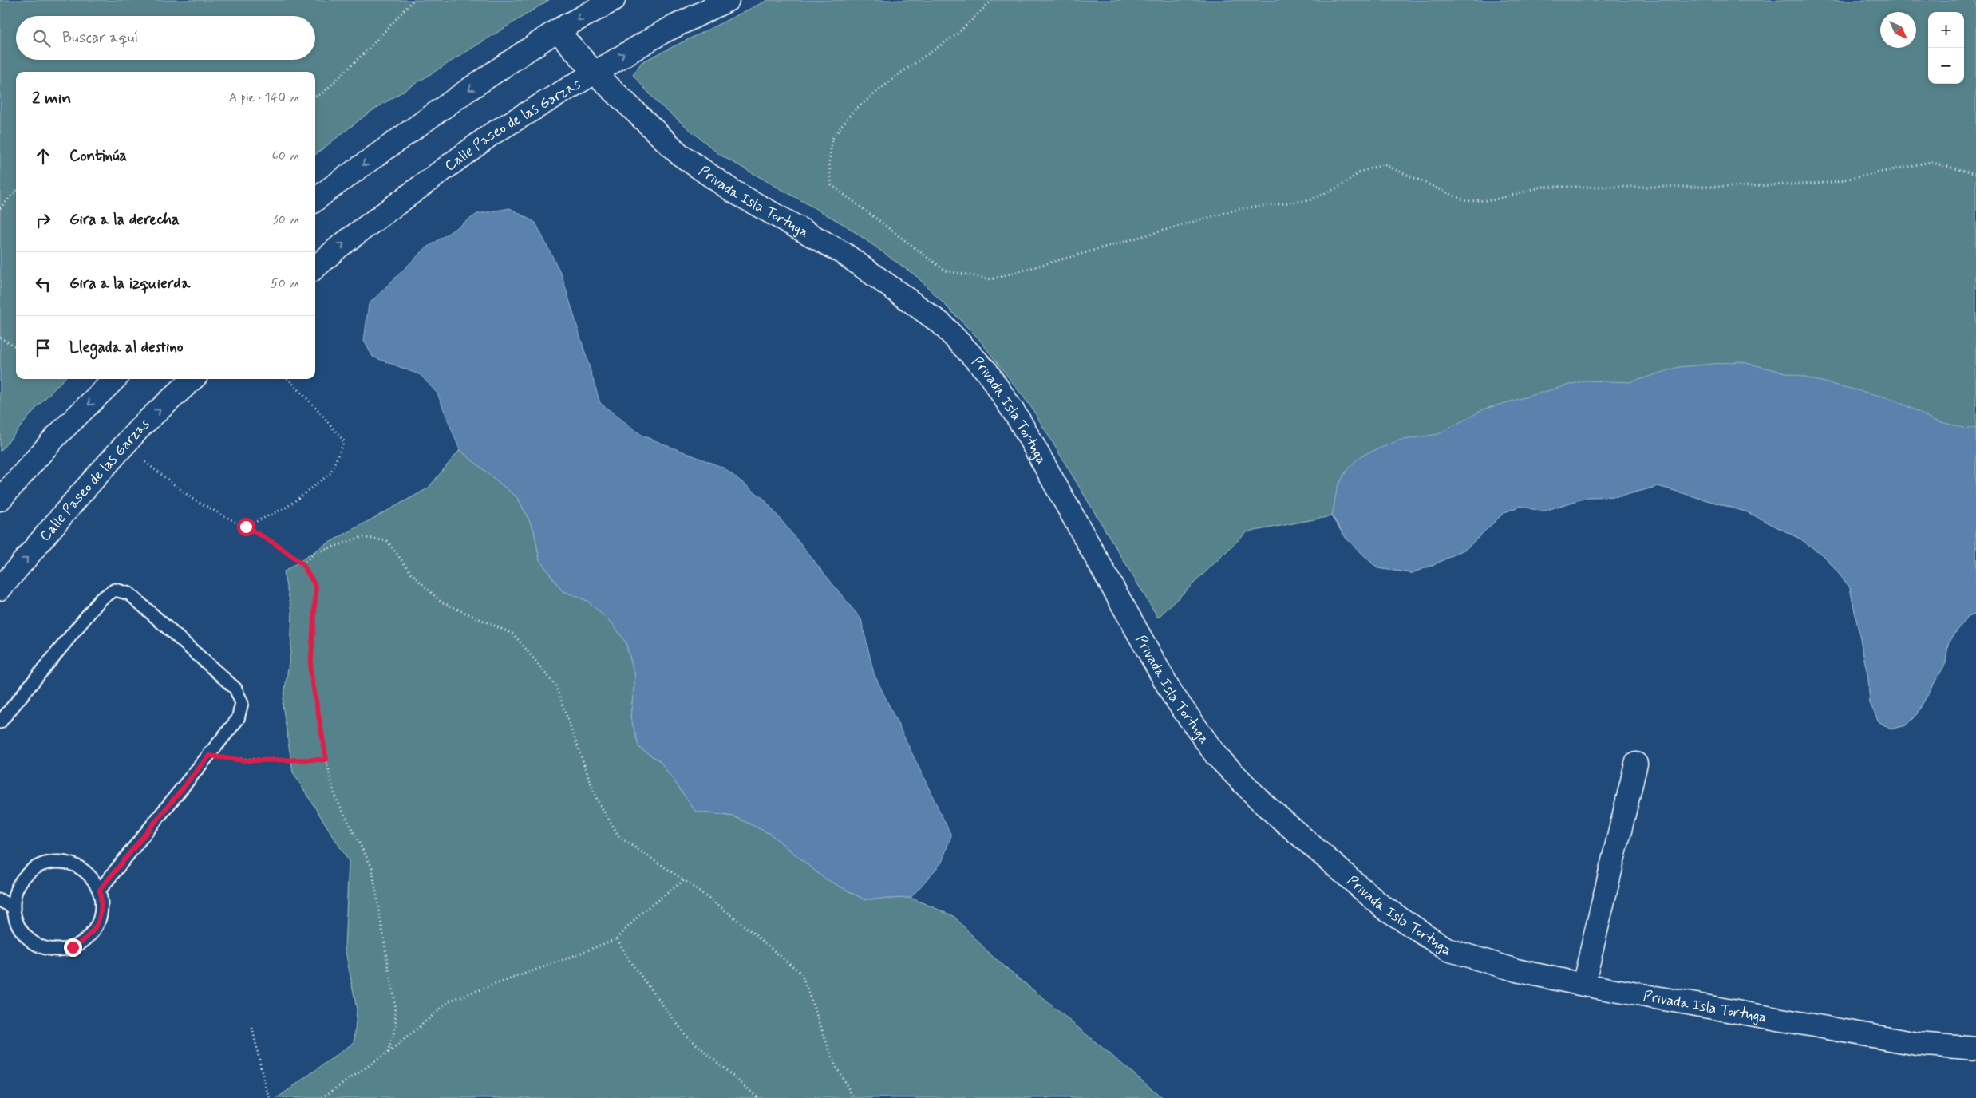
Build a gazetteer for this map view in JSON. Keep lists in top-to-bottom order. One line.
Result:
{"streets":{"street":["Calle Paseo de las Garzas","Privada Isla Tortuga"]},"crossings":[["Calle Paseo de las Garzas","Privada Isla Tortuga"]],"north":"bottom right","page":{"map_buttons":["+","−"],"search":"Buscar aquí","heading":["2 min","A pie · 140 m"],"list":[["Continúa","60 m"],["Gira a la derecha","30 m"],["Gira a la izquierda","50 m"],"Llegada al destino"]}}
